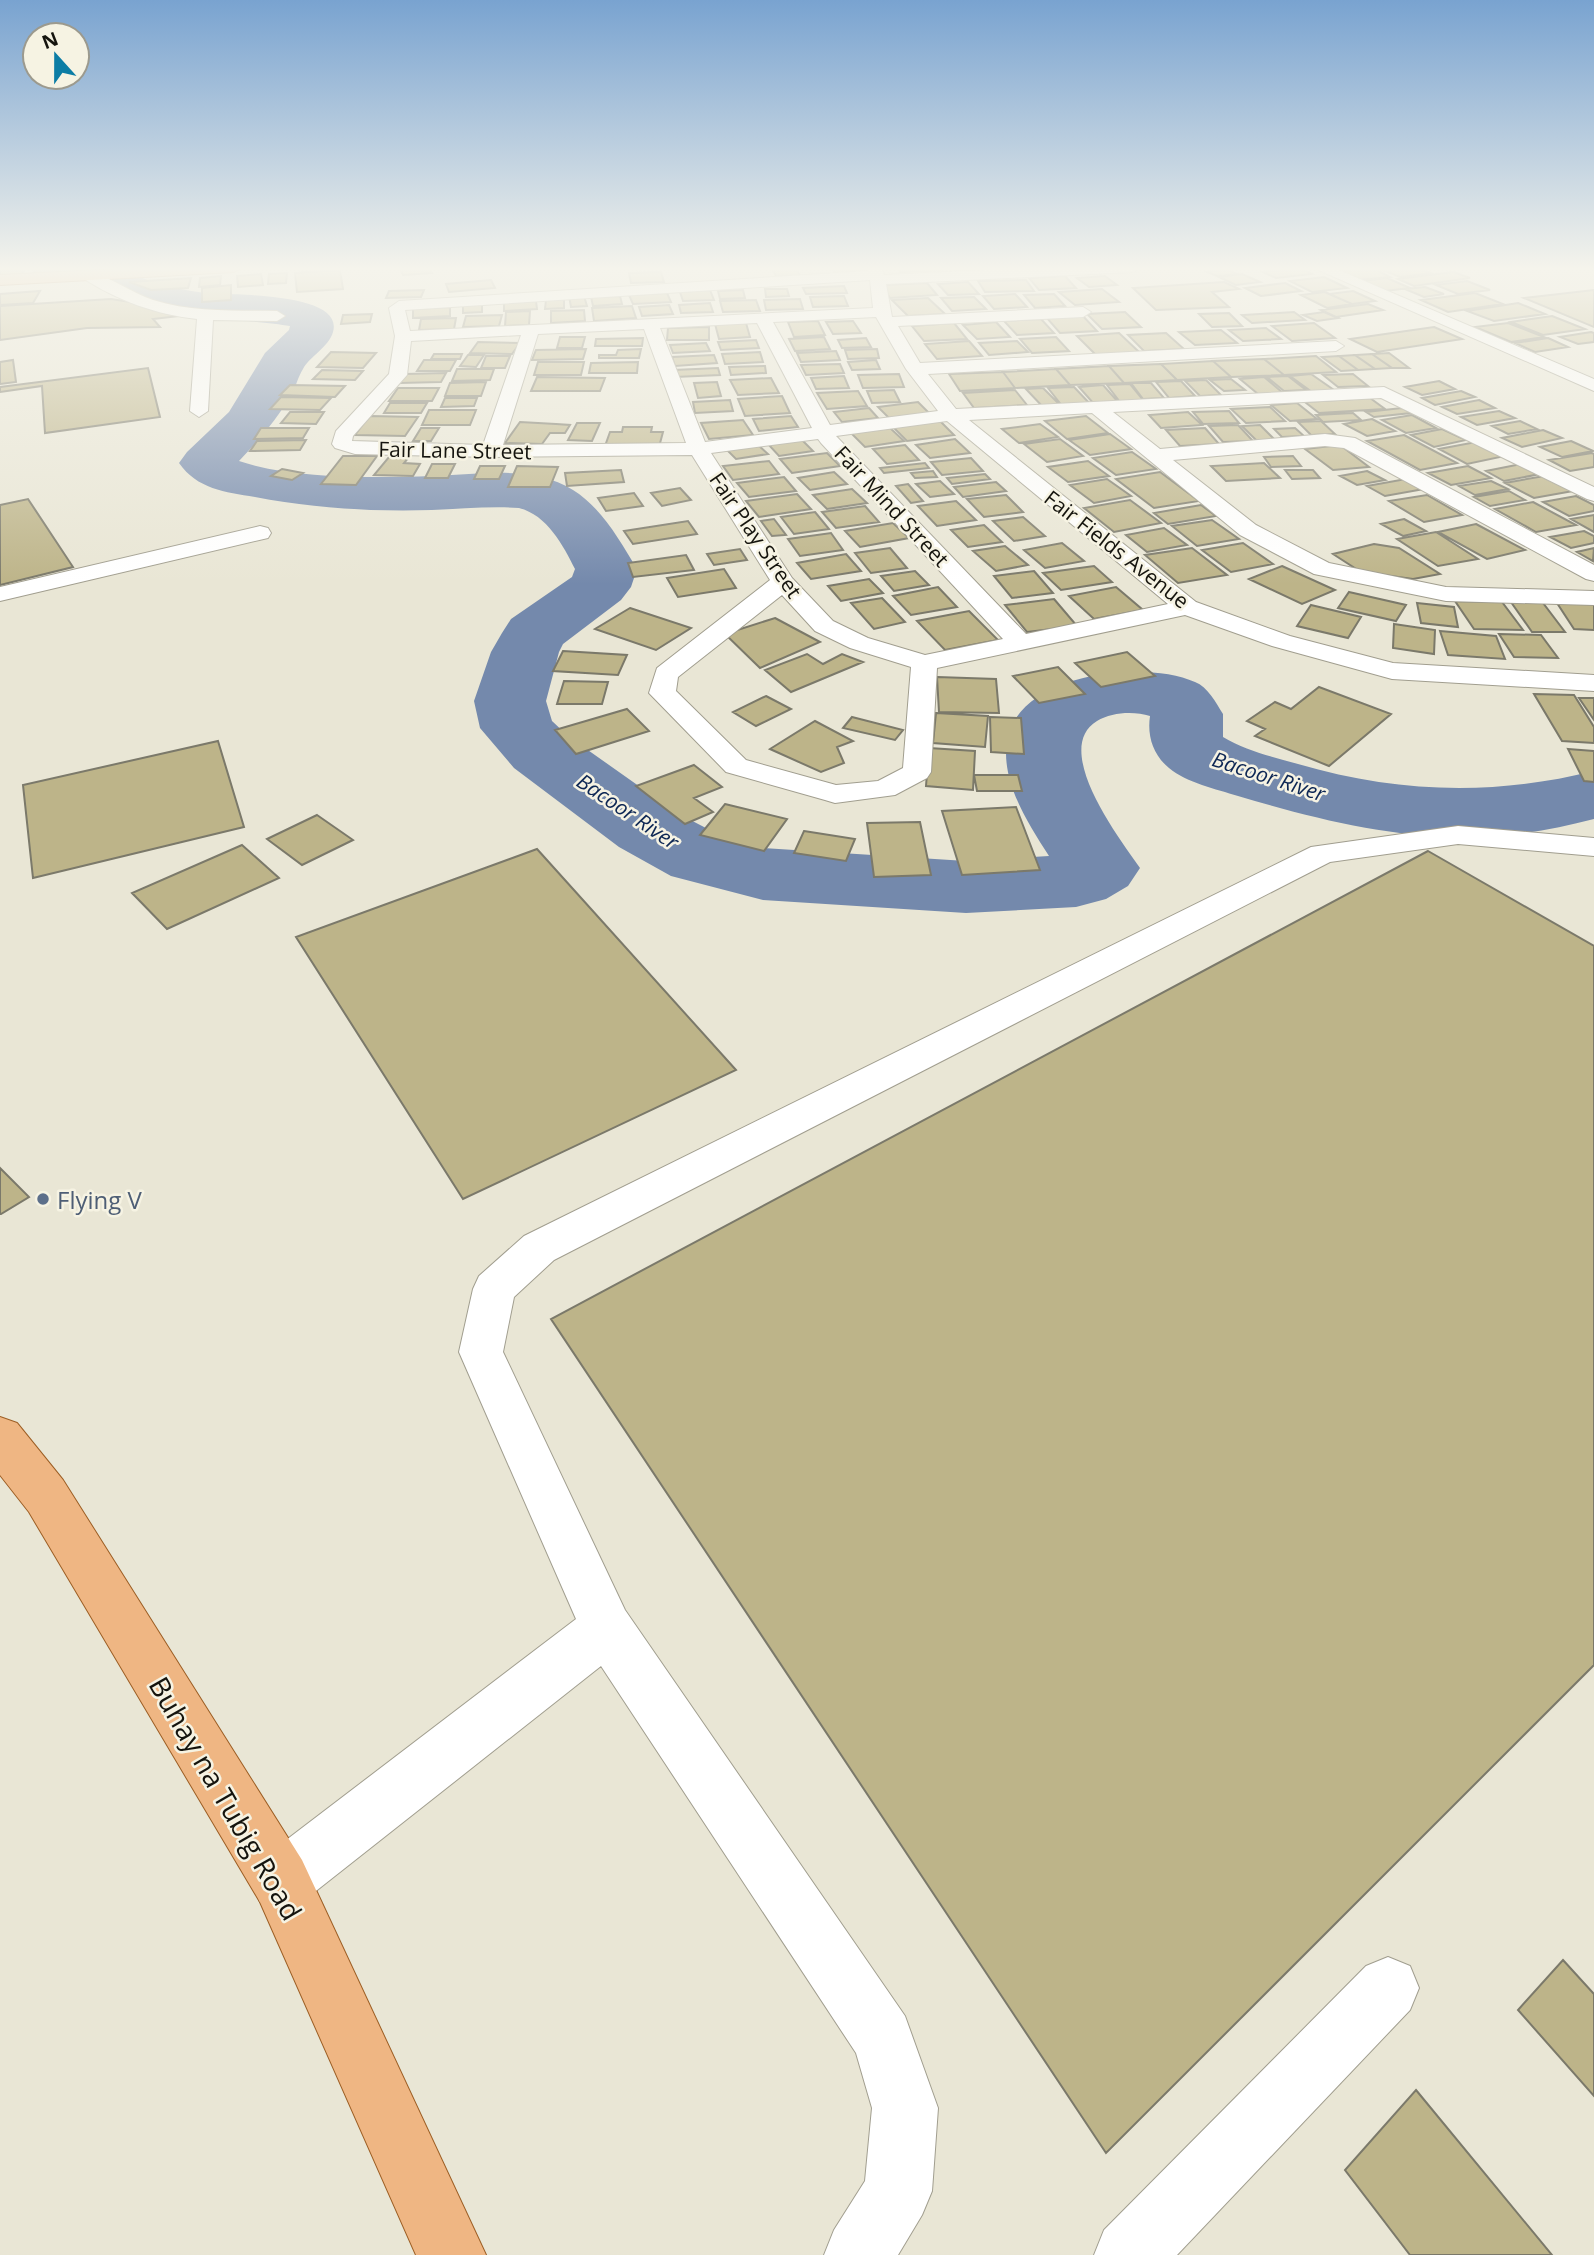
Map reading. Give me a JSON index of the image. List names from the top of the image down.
{
  "streets": {
    "main road": ["Buhay na Tubig Road"],
    "street": [
      "Fair Lane Street",
      "Fair Mind Street",
      "Fair Play Street",
      "Fair Fields Avenue"
    ]
  },
  "crossings": [
    ["Fair Lane Street", "Fair Mind Street"],
    ["Fair Lane Street", "Fair Play Street"],
    ["Fair Lane Street", "Fair Fields Avenue"],
    ["Fair Mind Street", "Fair Play Street"],
    ["Fair Play Street", "Fair Fields Avenue"]
  ],
  "water": ["Bacoor River"],
  "places": ["Flying V"],
  "north": "top"
}
